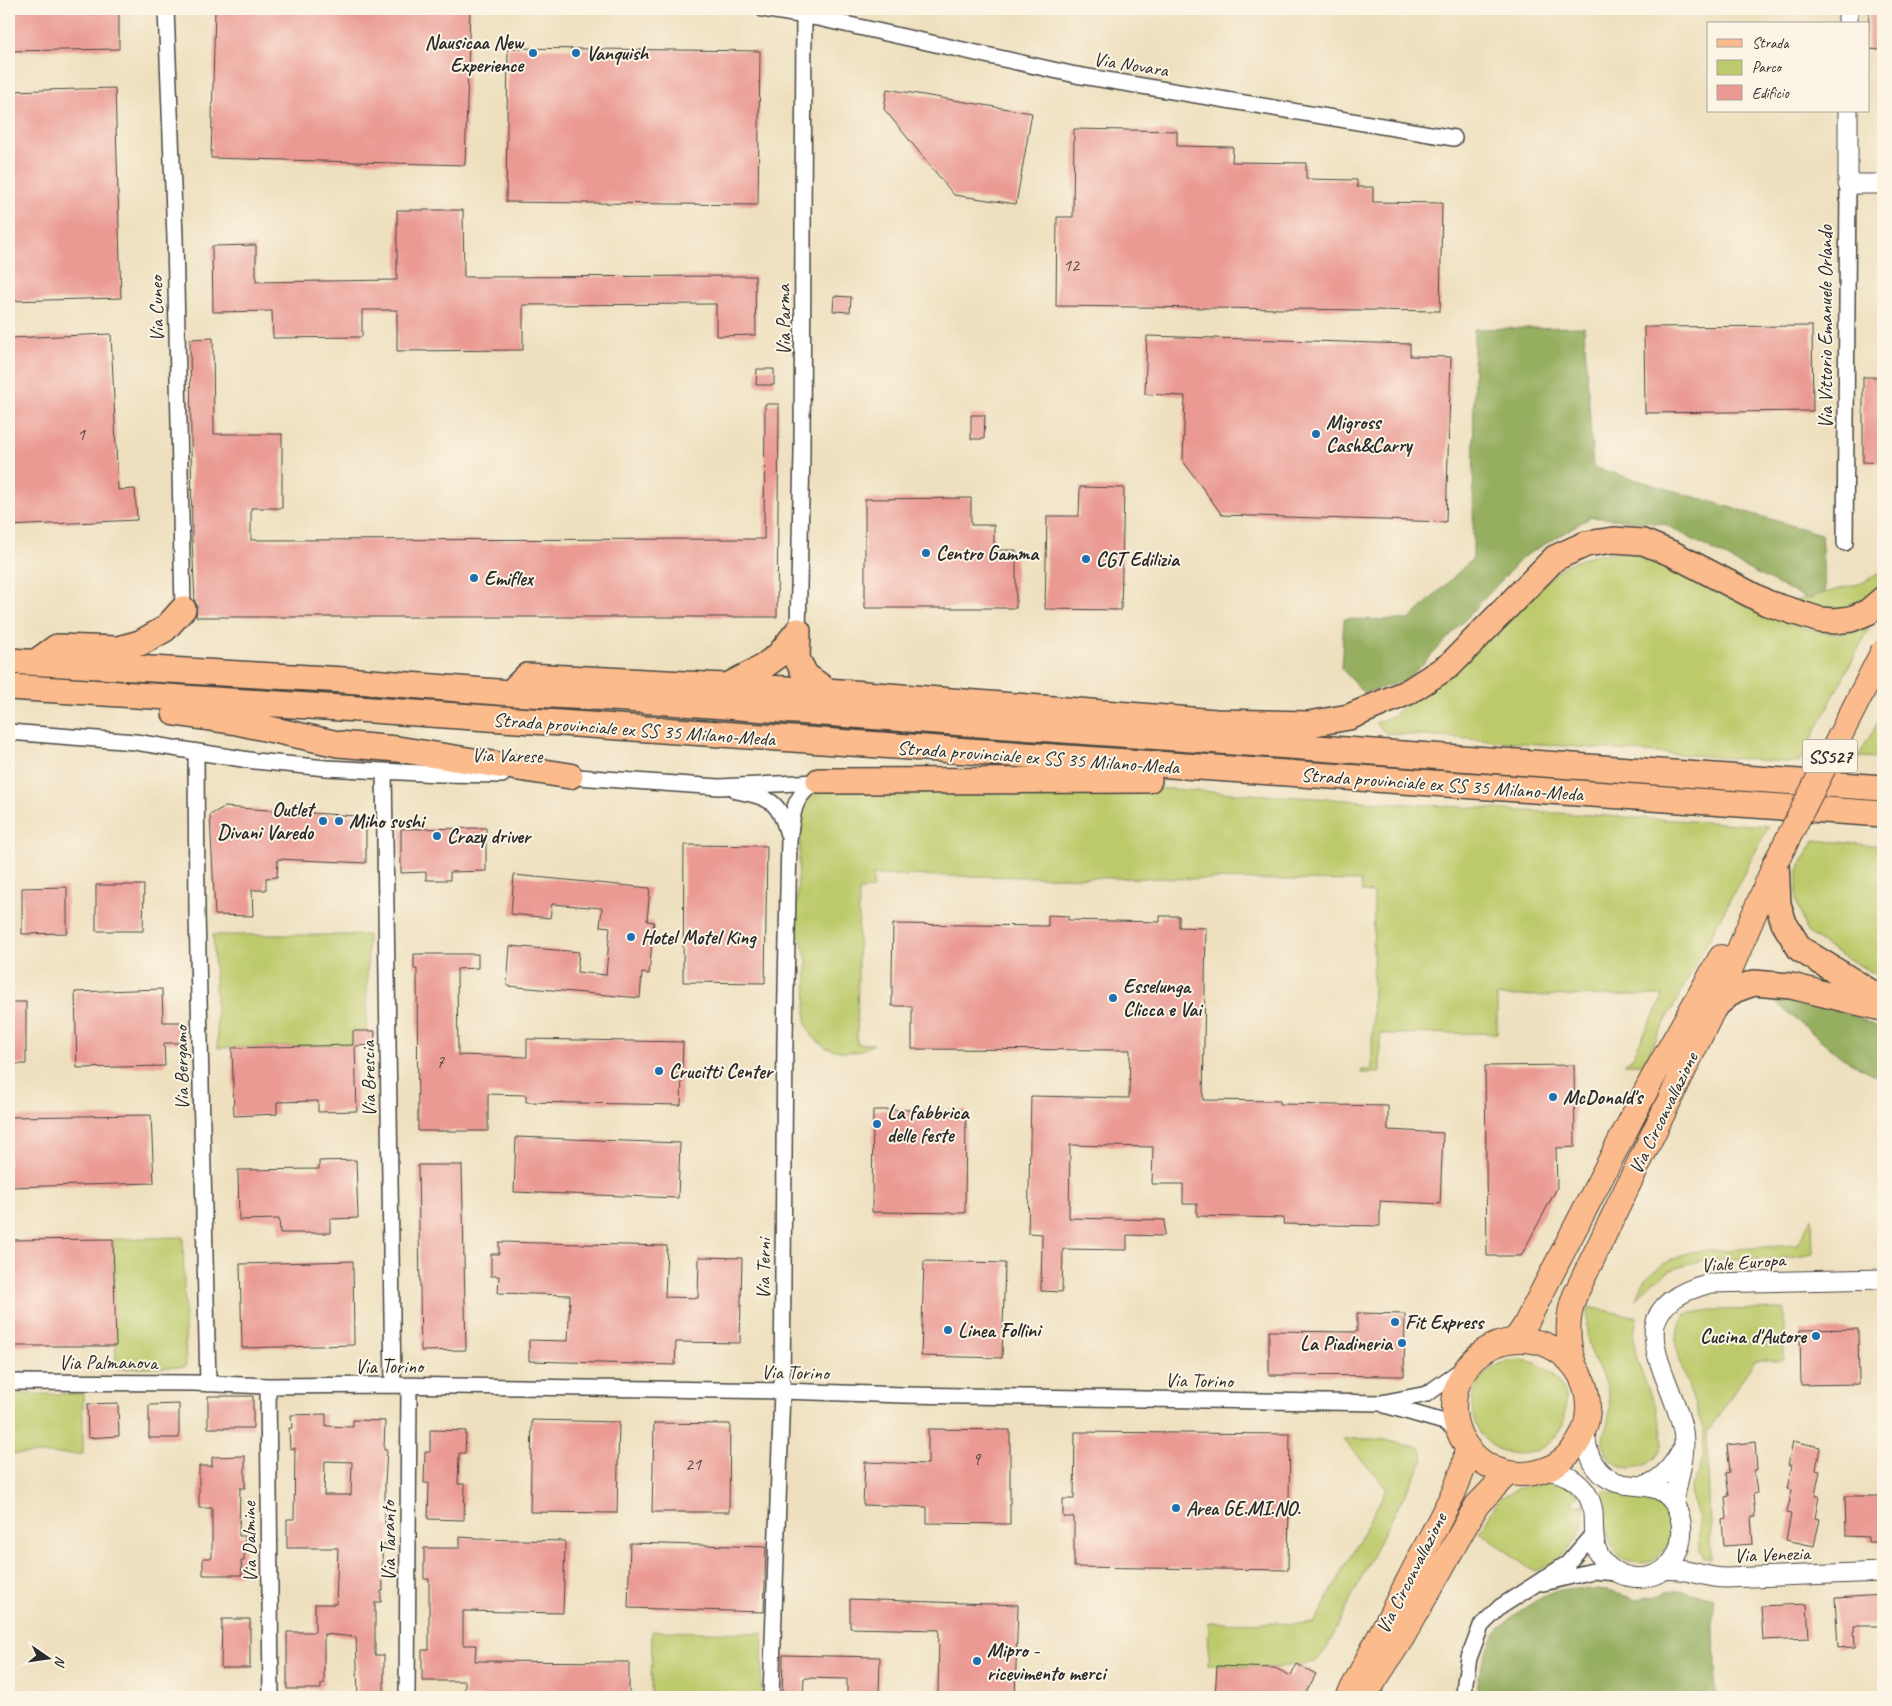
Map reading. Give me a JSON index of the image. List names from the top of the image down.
{
  "streets": {
    "highway": ["Strada provinciale ex SS 35 Milano-Meda"],
    "main road": ["SS527", "Via Circonvallazione"],
    "street": [
      "Via Novara",
      "Via Cuneo",
      "Via Parma",
      "Via Vittorio Emanuele Orlando",
      "Via Varese",
      "Via Bergamo",
      "Via Brescia",
      "Viale Europa",
      "Via Terni",
      "Via Palmanova",
      "Via Torino",
      "Via Taranto",
      "Via Dalmine",
      "Via Venezia"
    ]
  },
  "crossings": [
    ["Via Novara", "Via Parma"],
    ["Via Varese", "Via Bergamo"],
    ["Via Varese", "Via Brescia"],
    ["Via Bergamo", "Via Palmanova"],
    ["Via Bergamo", "Via Torino"],
    ["Via Brescia", "Via Torino"],
    ["Via Circonvallazione", "Via Torino"],
    ["Via Terni", "Via Torino"],
    ["Via Palmanova", "Via Torino"],
    ["Via Torino", "Via Taranto"],
    ["Via Torino", "Via Dalmine"]
  ],
  "places": [
    "Nausicaa New Experience",
    "Vanquish",
    "Migross Cash&Carry",
    "Centro Gamma",
    "CGT Edilizia",
    "Emiflex",
    "Outlet Divani Varedo",
    "Miho sushi",
    "Crazy driver",
    "Hotel Motel King",
    "Esselunga Clicca e Vai",
    "Crucitti Center",
    "McDonald's",
    "La fabbrica delle feste",
    "Fit Express",
    "Linea Follini",
    "Cucina d'Autore",
    "La Piadineria",
    "Area GE.MI.NO.",
    "Mipro - ricevimento merci"
  ],
  "house_numbers": [
    "12",
    "1",
    "7",
    "9",
    "21"
  ],
  "legend": ["Strada", "Parco", "Edificio"],
  "north": "right"
}
